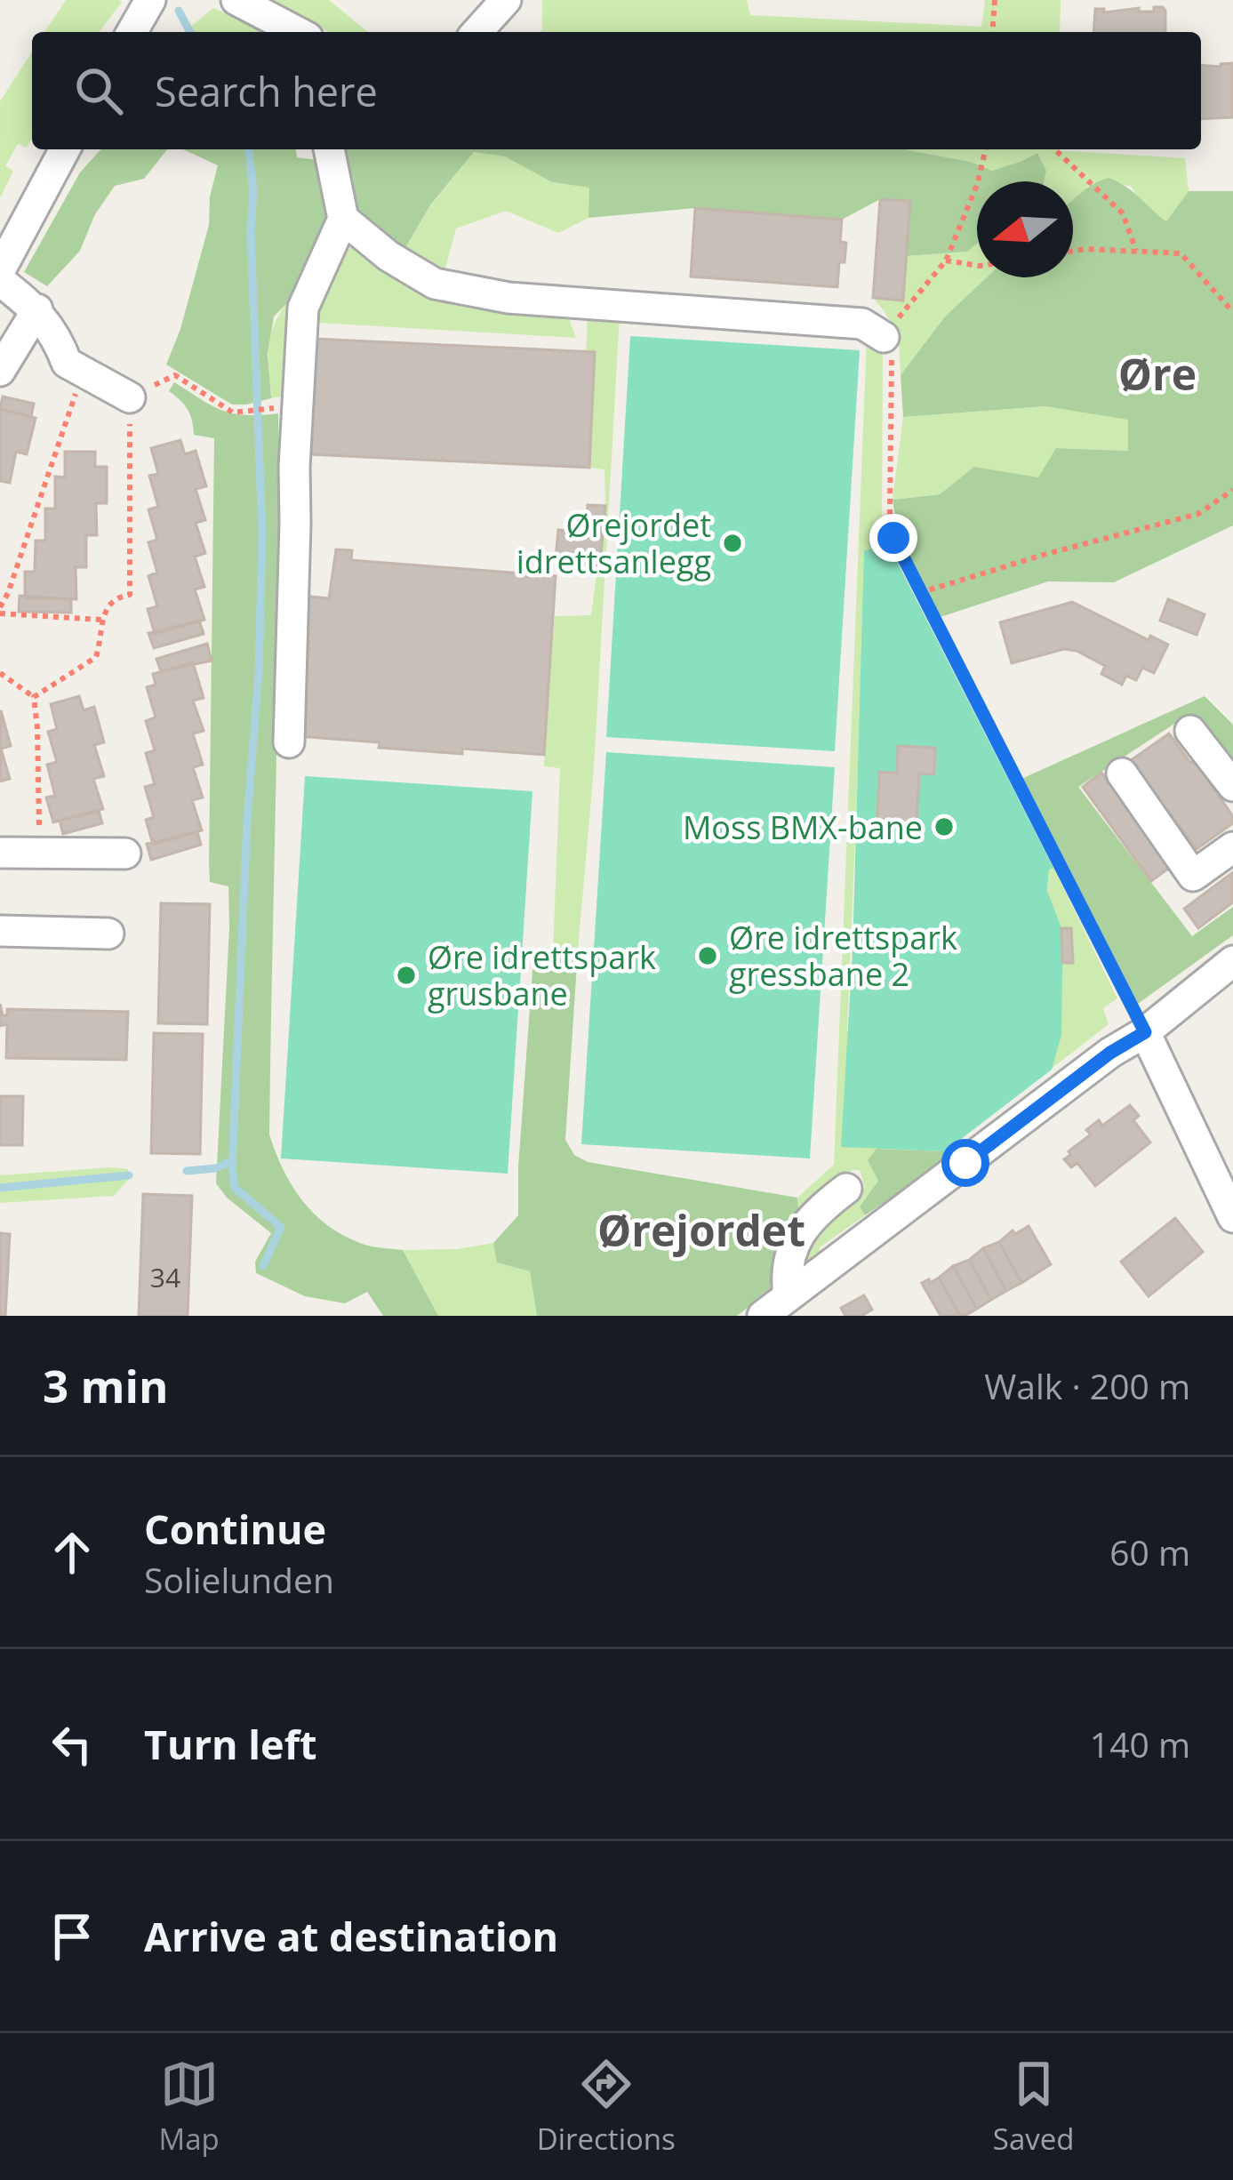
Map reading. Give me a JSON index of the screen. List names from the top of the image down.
{
  "districts": ["Øre", "Ørejordet"],
  "places": [
    "Ørejordet idrettsanlegg",
    "Moss BMX-bane",
    "Øre idrettspark gressbane 2",
    "Øre idrettspark grusbane"
  ],
  "house_numbers": ["34"],
  "north": "left",
  "page": {
    "search": "Search here",
    "heading": ["3 min", "Walk · 200 m"],
    "list": [
      ["Continue", "Solielunden", "60 m"],
      ["Turn left", "140 m"],
      "Arrive at destination"
    ],
    "nav": ["Map", "Directions", "Saved"]
  }
}
